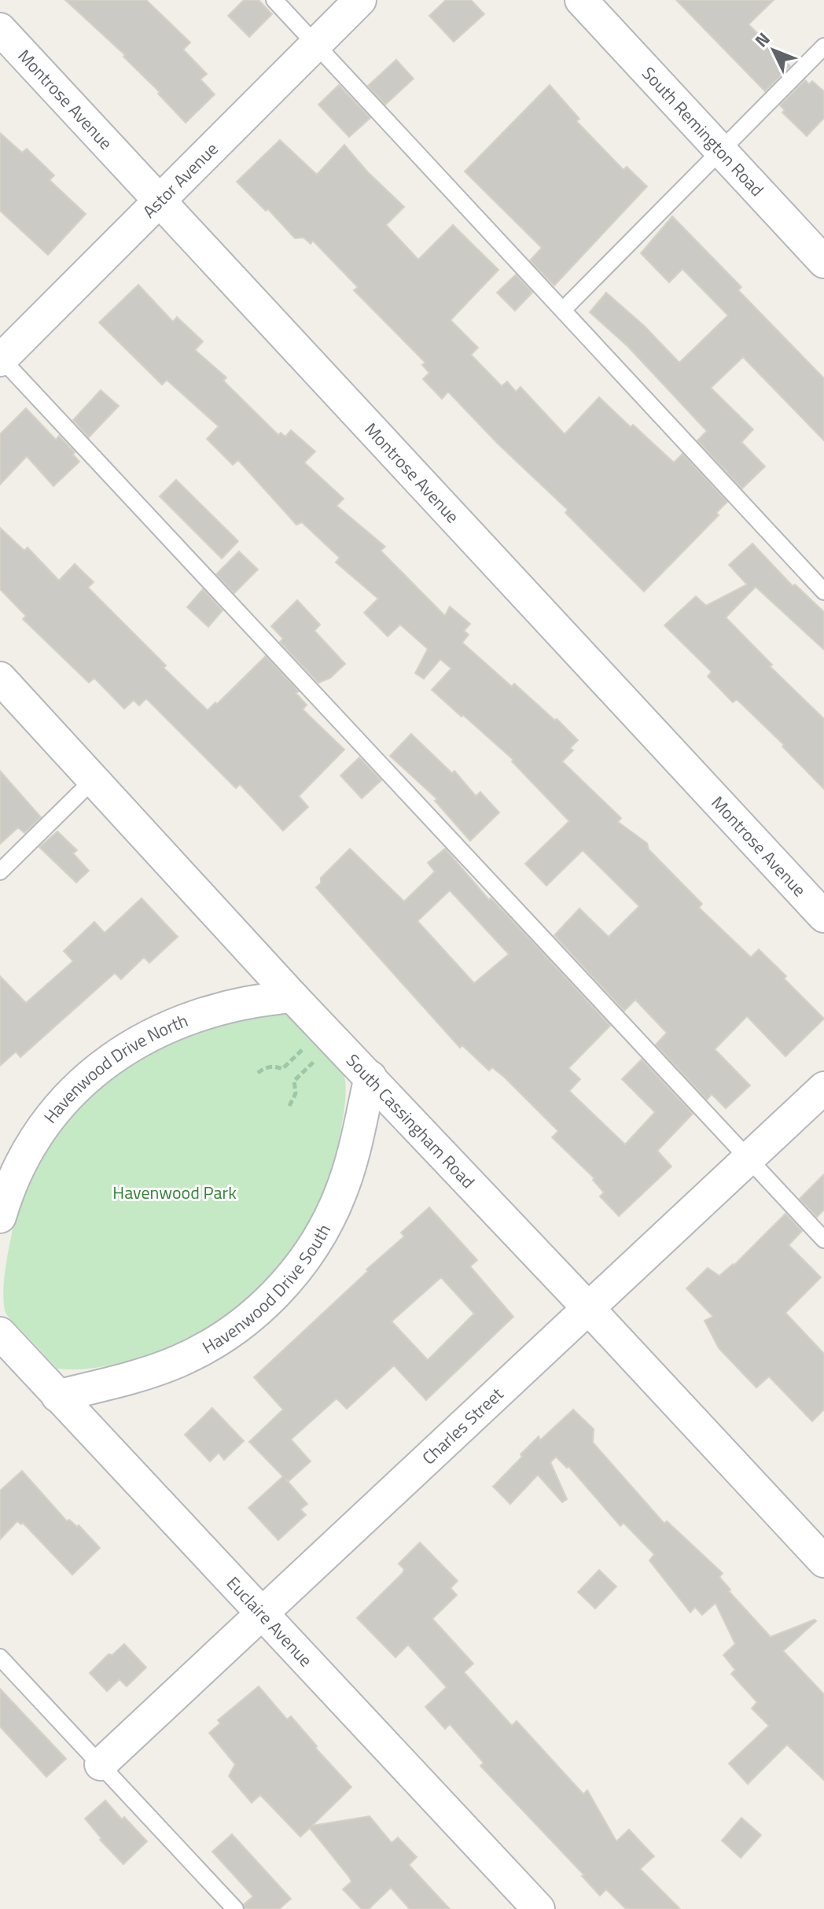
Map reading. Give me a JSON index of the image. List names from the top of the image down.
{
  "streets": {
    "street": [
      "Montrose Avenue",
      "South Remington Road",
      "Astor Avenue",
      "Havenwood Drive North",
      "South Cassingham Road",
      "Havenwood Drive South",
      "Charles Street",
      "Euclaire Avenue"
    ]
  },
  "crossings": [
    ["Montrose Avenue", "Astor Avenue"],
    ["Havenwood Drive North", "South Cassingham Road"],
    ["South Cassingham Road", "Havenwood Drive South"],
    ["South Cassingham Road", "Charles Street"],
    ["Havenwood Drive South", "Euclaire Avenue"],
    ["Charles Street", "Euclaire Avenue"]
  ],
  "parks": ["Havenwood Park"],
  "north": "top left"
}
